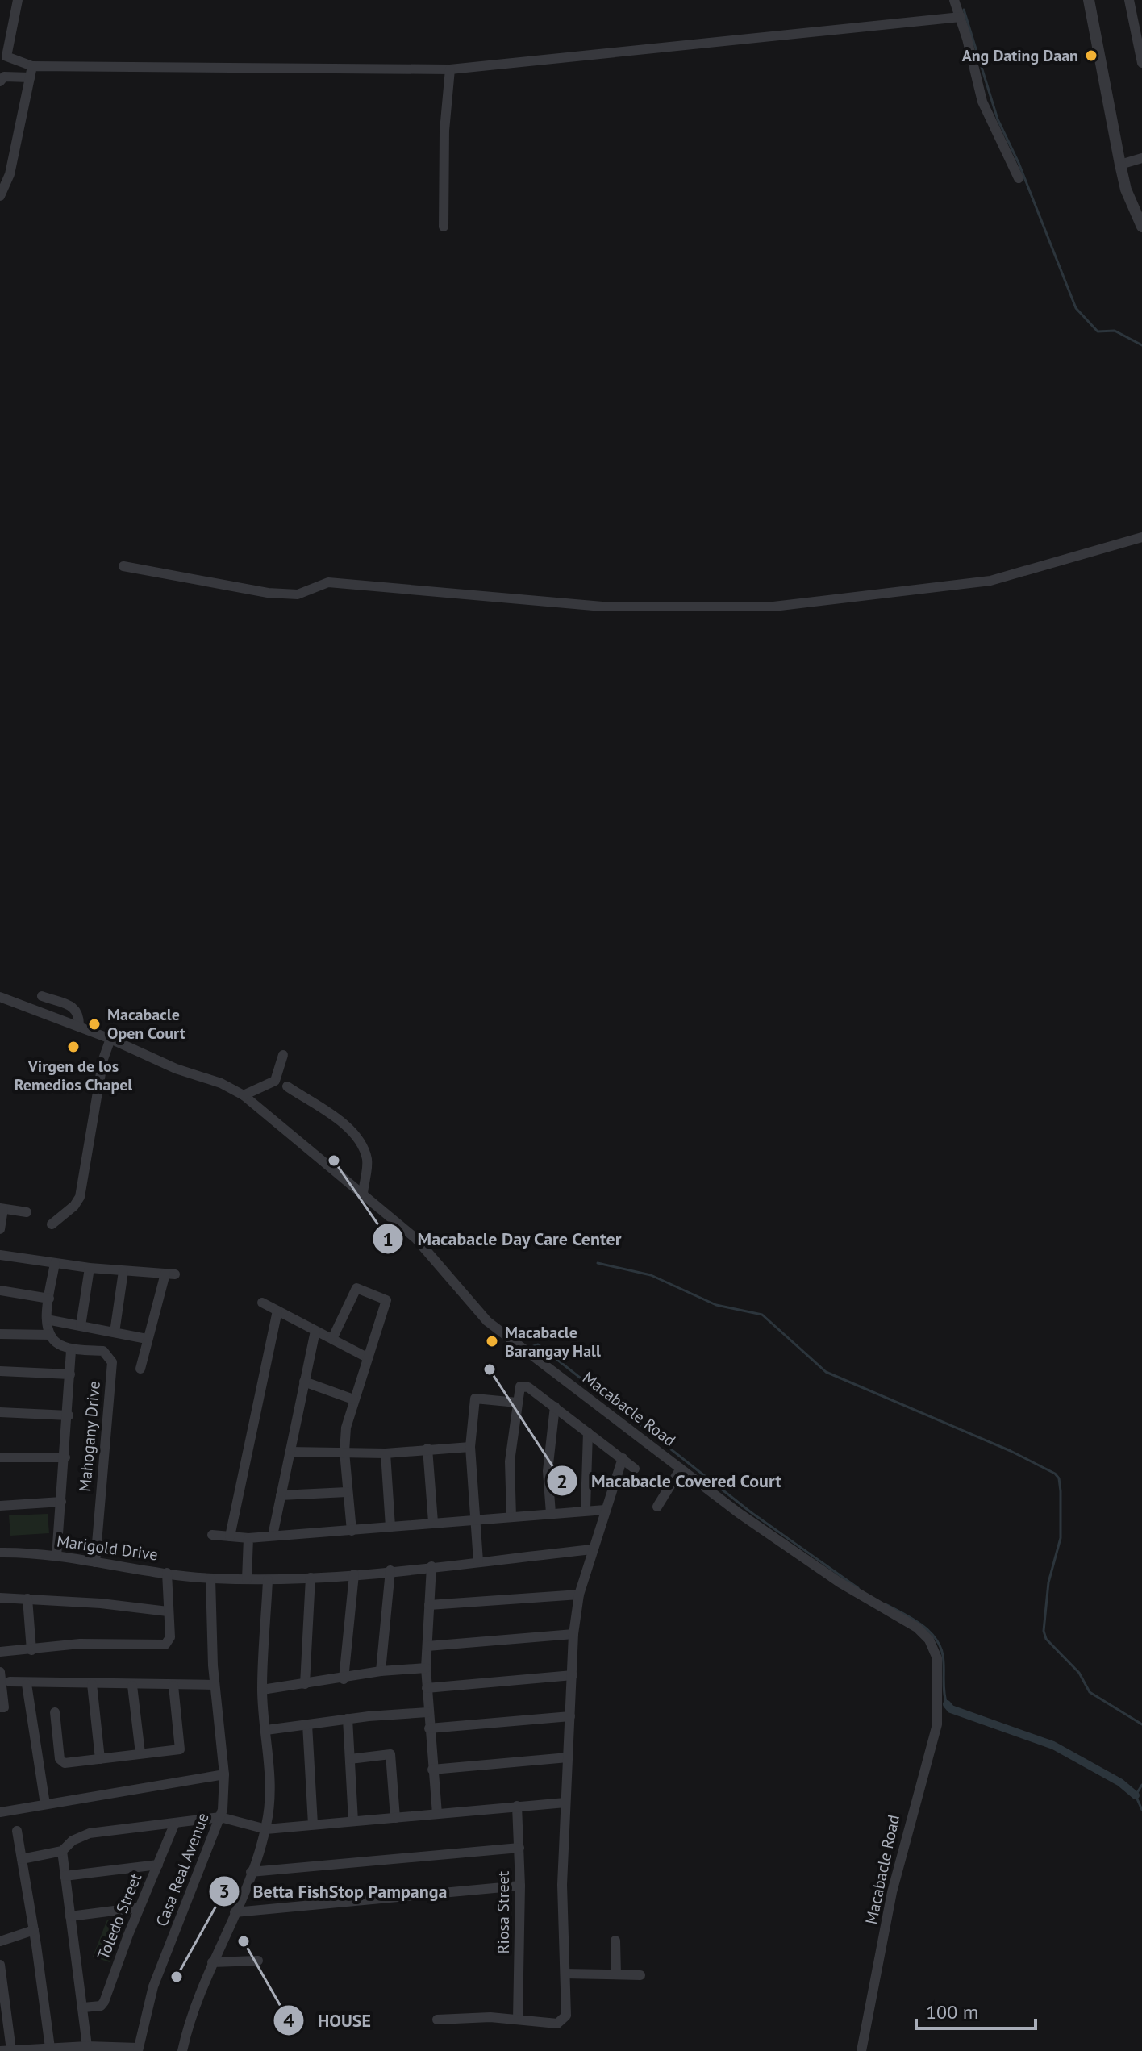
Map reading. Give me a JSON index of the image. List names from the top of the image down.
{
  "streets": {
    "street": [
      "Macabacle Road",
      "Mahogany Drive",
      "Marigold Drive",
      "Casa Real Avenue",
      "Riosa Street",
      "Toledo Street"
    ]
  },
  "crossings": [
    ["Mahogany Drive", "Marigold Drive"],
    ["Marigold Drive", "Casa Real Avenue"]
  ],
  "places": [
    "Ang Dating Daan",
    "Macabacle Open Court",
    "Virgen de los Remedios Chapel",
    "Macabacle Day Care Center",
    "Macabacle Barangay Hall",
    "Macabacle Covered Court",
    "HOUSE",
    "Betta FishStop Pampanga"
  ],
  "scale_bar": "100 m"
}
